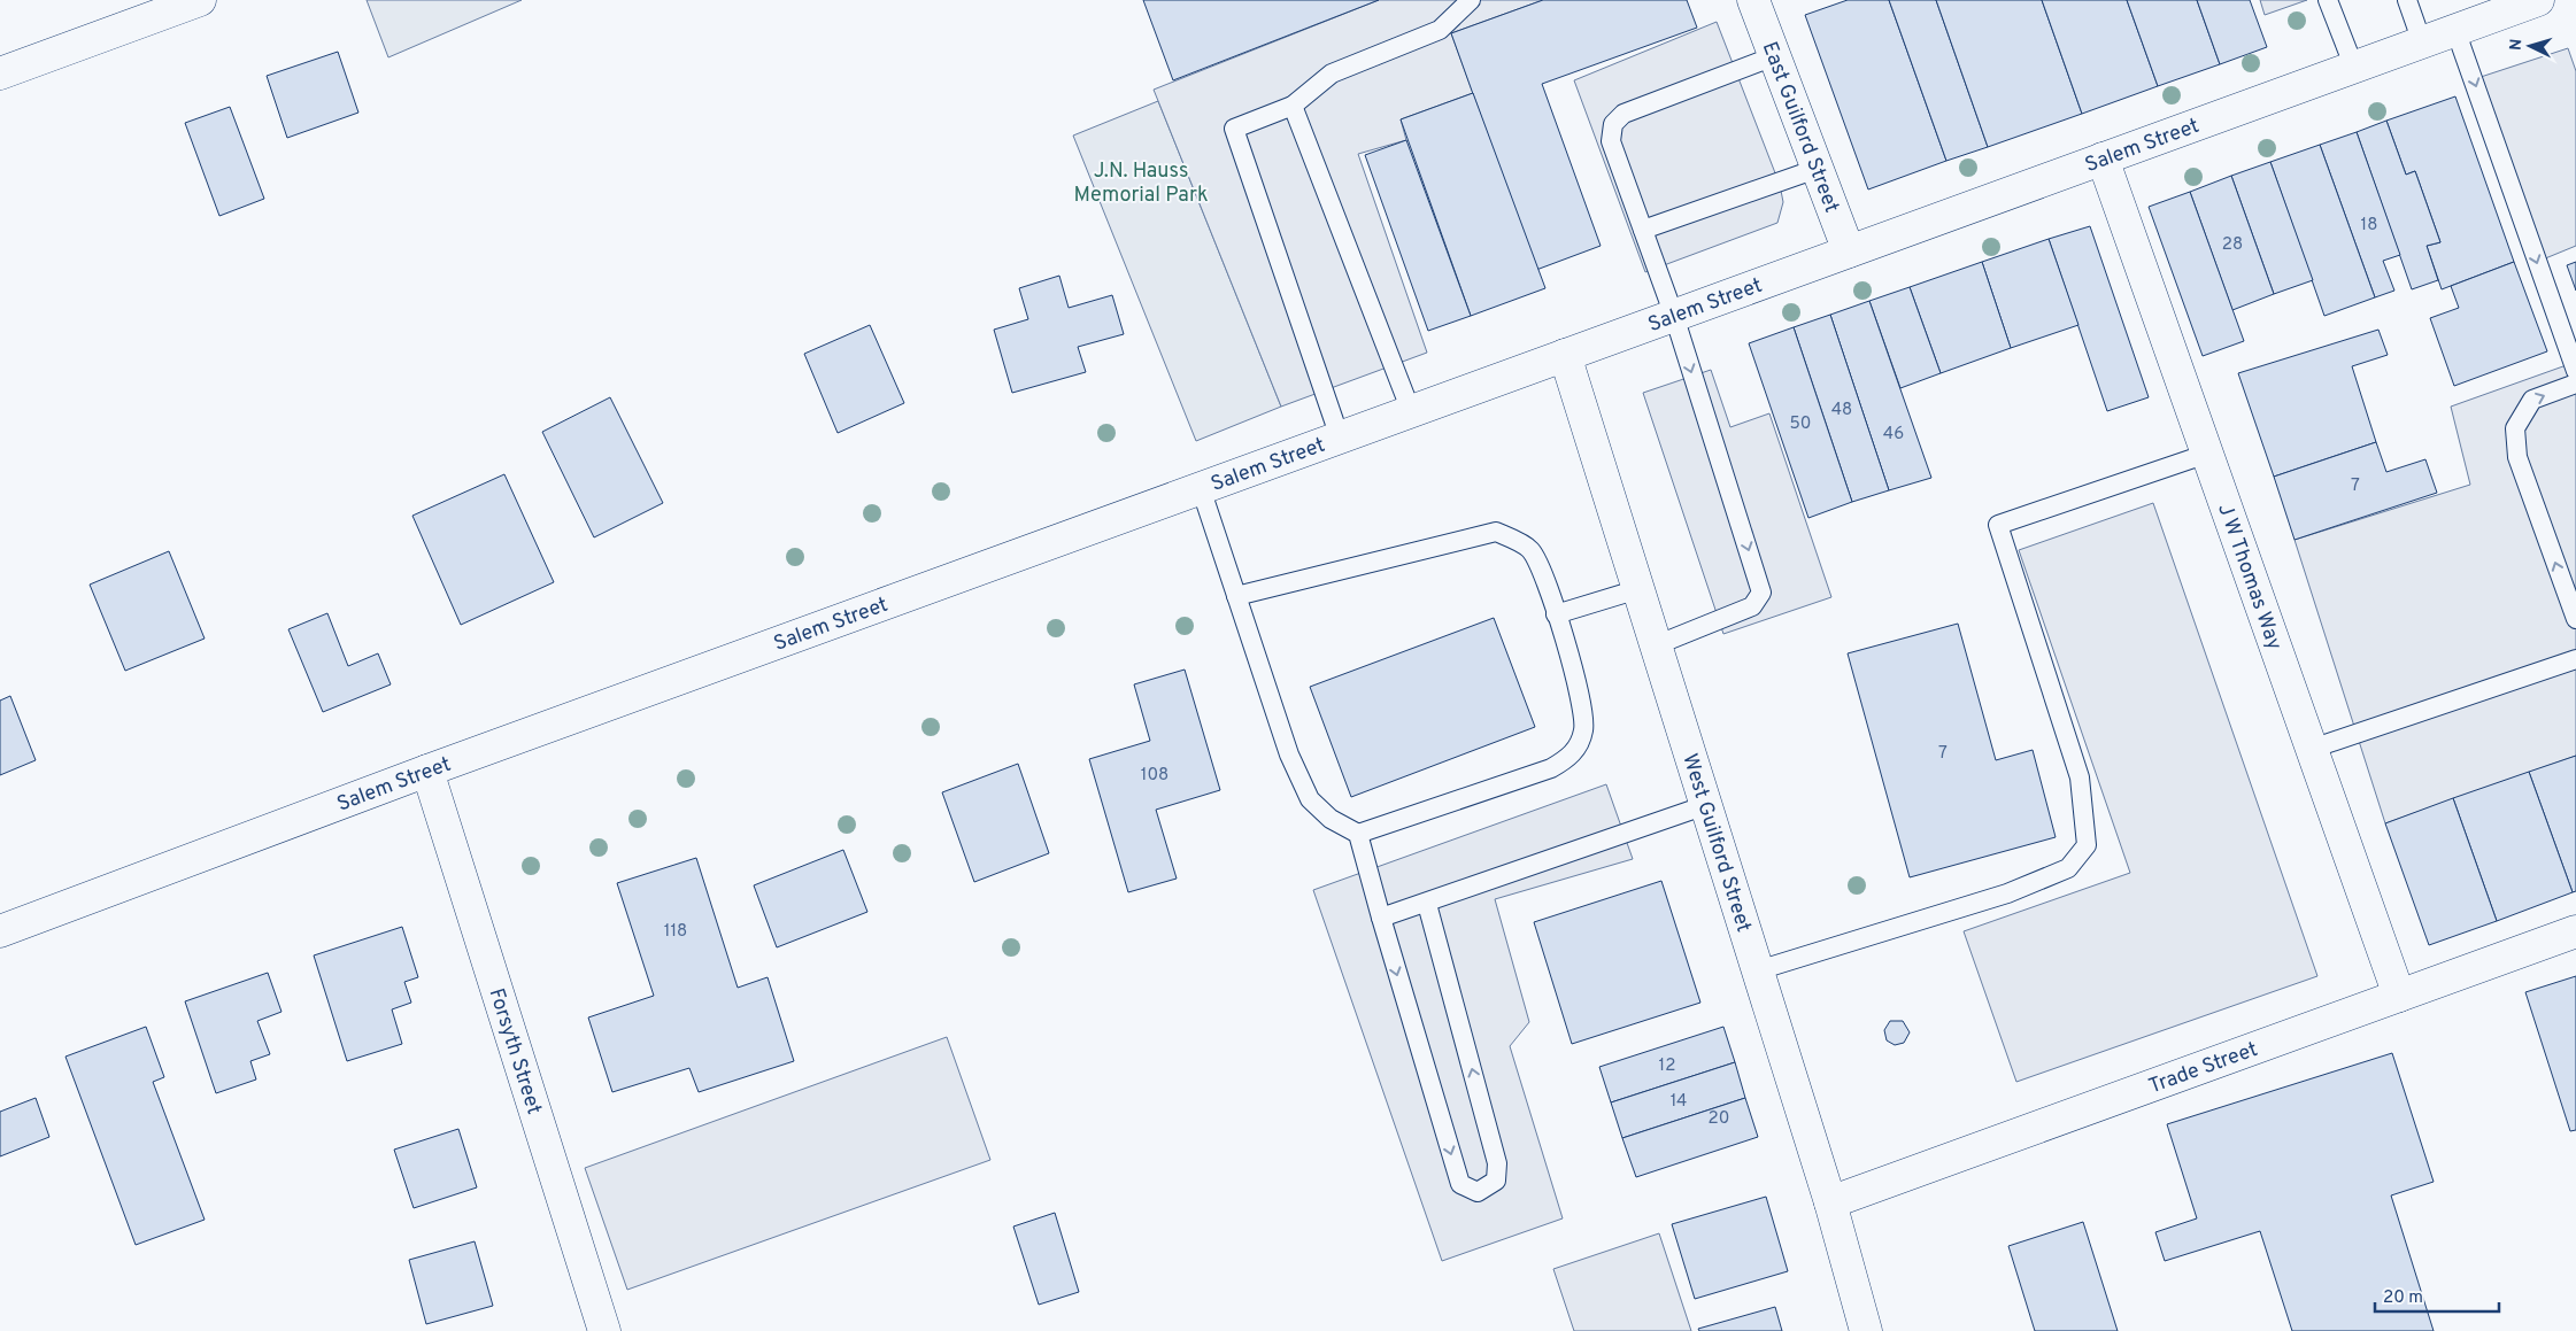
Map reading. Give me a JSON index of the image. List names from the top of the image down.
{
  "streets": {
    "street": [
      "East Guilford Street",
      "Salem Street",
      "J W Thomas Way",
      "West Guilford Street",
      "Forsyth Street",
      "Trade Street"
    ]
  },
  "crossings": [
    ["East Guilford Street", "Salem Street"],
    ["Salem Street", "J W Thomas Way"],
    ["Salem Street", "West Guilford Street"],
    ["Salem Street", "Forsyth Street"],
    ["J W Thomas Way", "Trade Street"],
    ["West Guilford Street", "Trade Street"]
  ],
  "parks": ["J.N. Hauss Memorial Park"],
  "house_numbers": [
    "18",
    "28",
    "48",
    "50",
    "46",
    "7",
    "7",
    "108",
    "118",
    "12",
    "14",
    "20"
  ],
  "scale_bar": "20 m",
  "north": "left"
}
